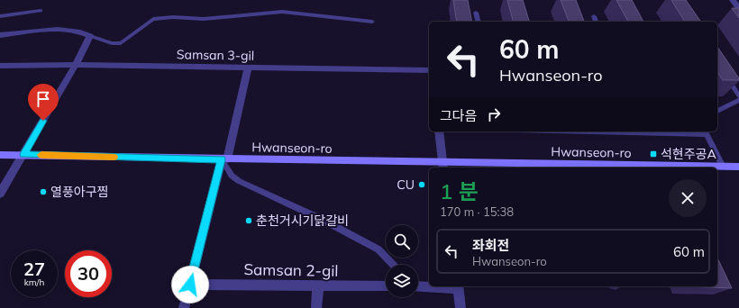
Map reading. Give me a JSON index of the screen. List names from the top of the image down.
{
  "streets": {
    "street": ["Samsan 3-gil", "Hwanseon-ro", "Samsan 2-gil"]
  },
  "places": {
    "transit": ["석현주공A"],
    "other": ["CU", "열풍아구찜", "춘천거시기닭갈비"]
  },
  "page": {
    "turn": ["60 m", "Hwanseon-ro"],
    "then": "그다음",
    "heading": ["1 분", "170 m · 15:38"],
    "list": [
      {
        "name": "좌회전",
        "note": "Hwanseon-ro",
        "value": "60 m"
      }
    ],
    "speed": "27 km/h",
    "limit": "30"
  }
}
